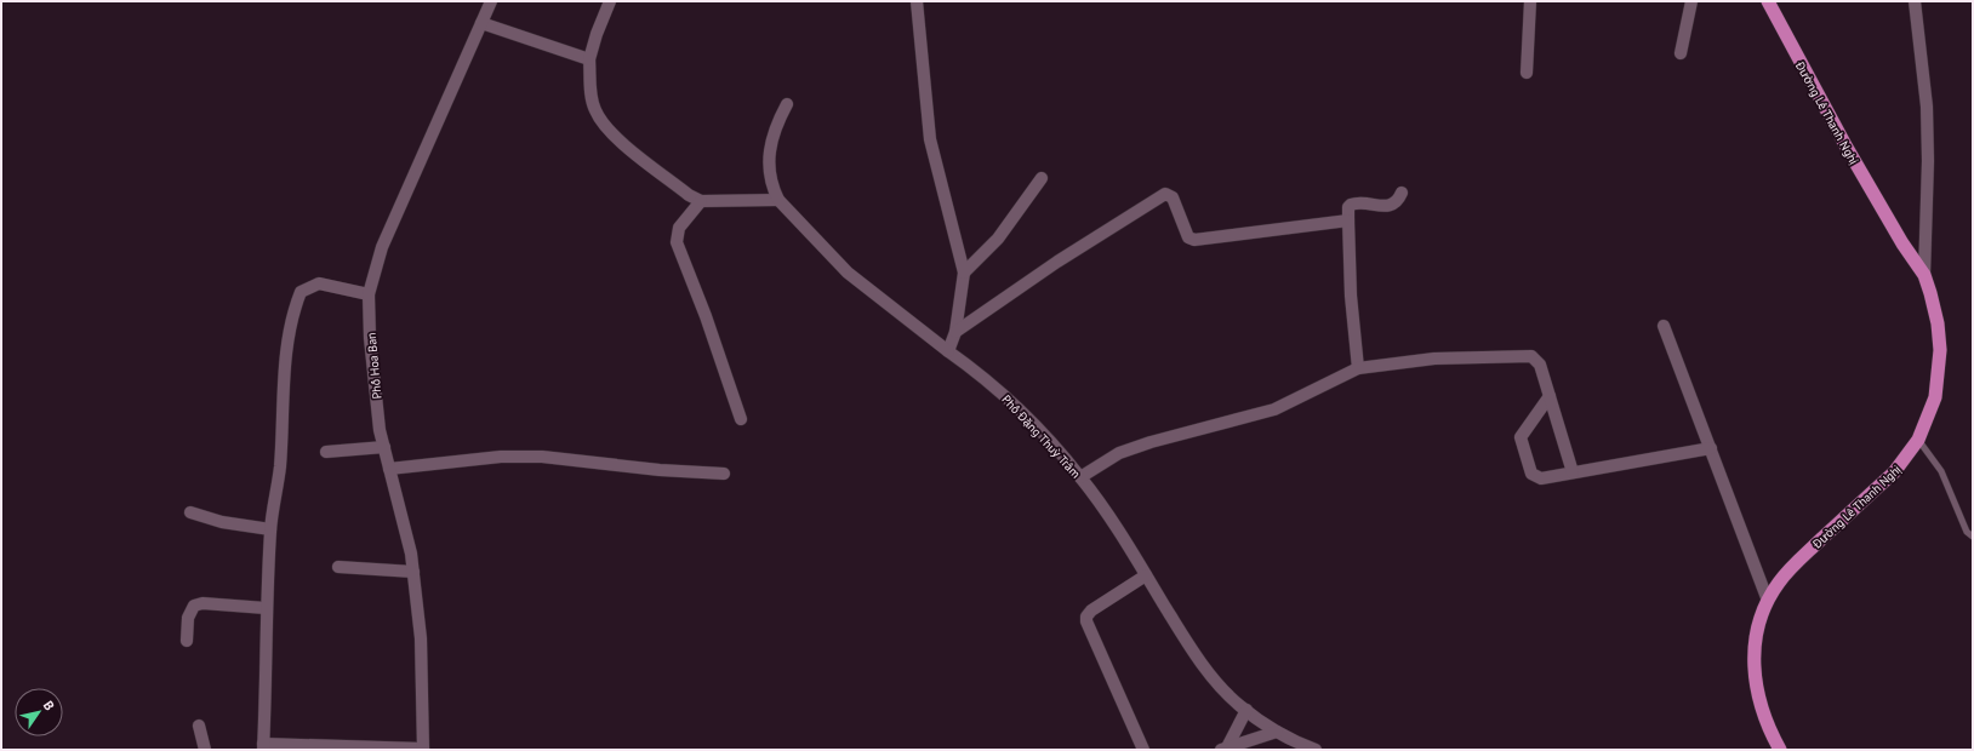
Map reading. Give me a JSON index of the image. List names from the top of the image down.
{
  "streets": {
    "main road": ["Đường Lê Thanh Nghị"],
    "street": ["Phố Hoa Ban", "Phố Đặng Thuỳ Trâm"]
  },
  "north": "top right"
}
